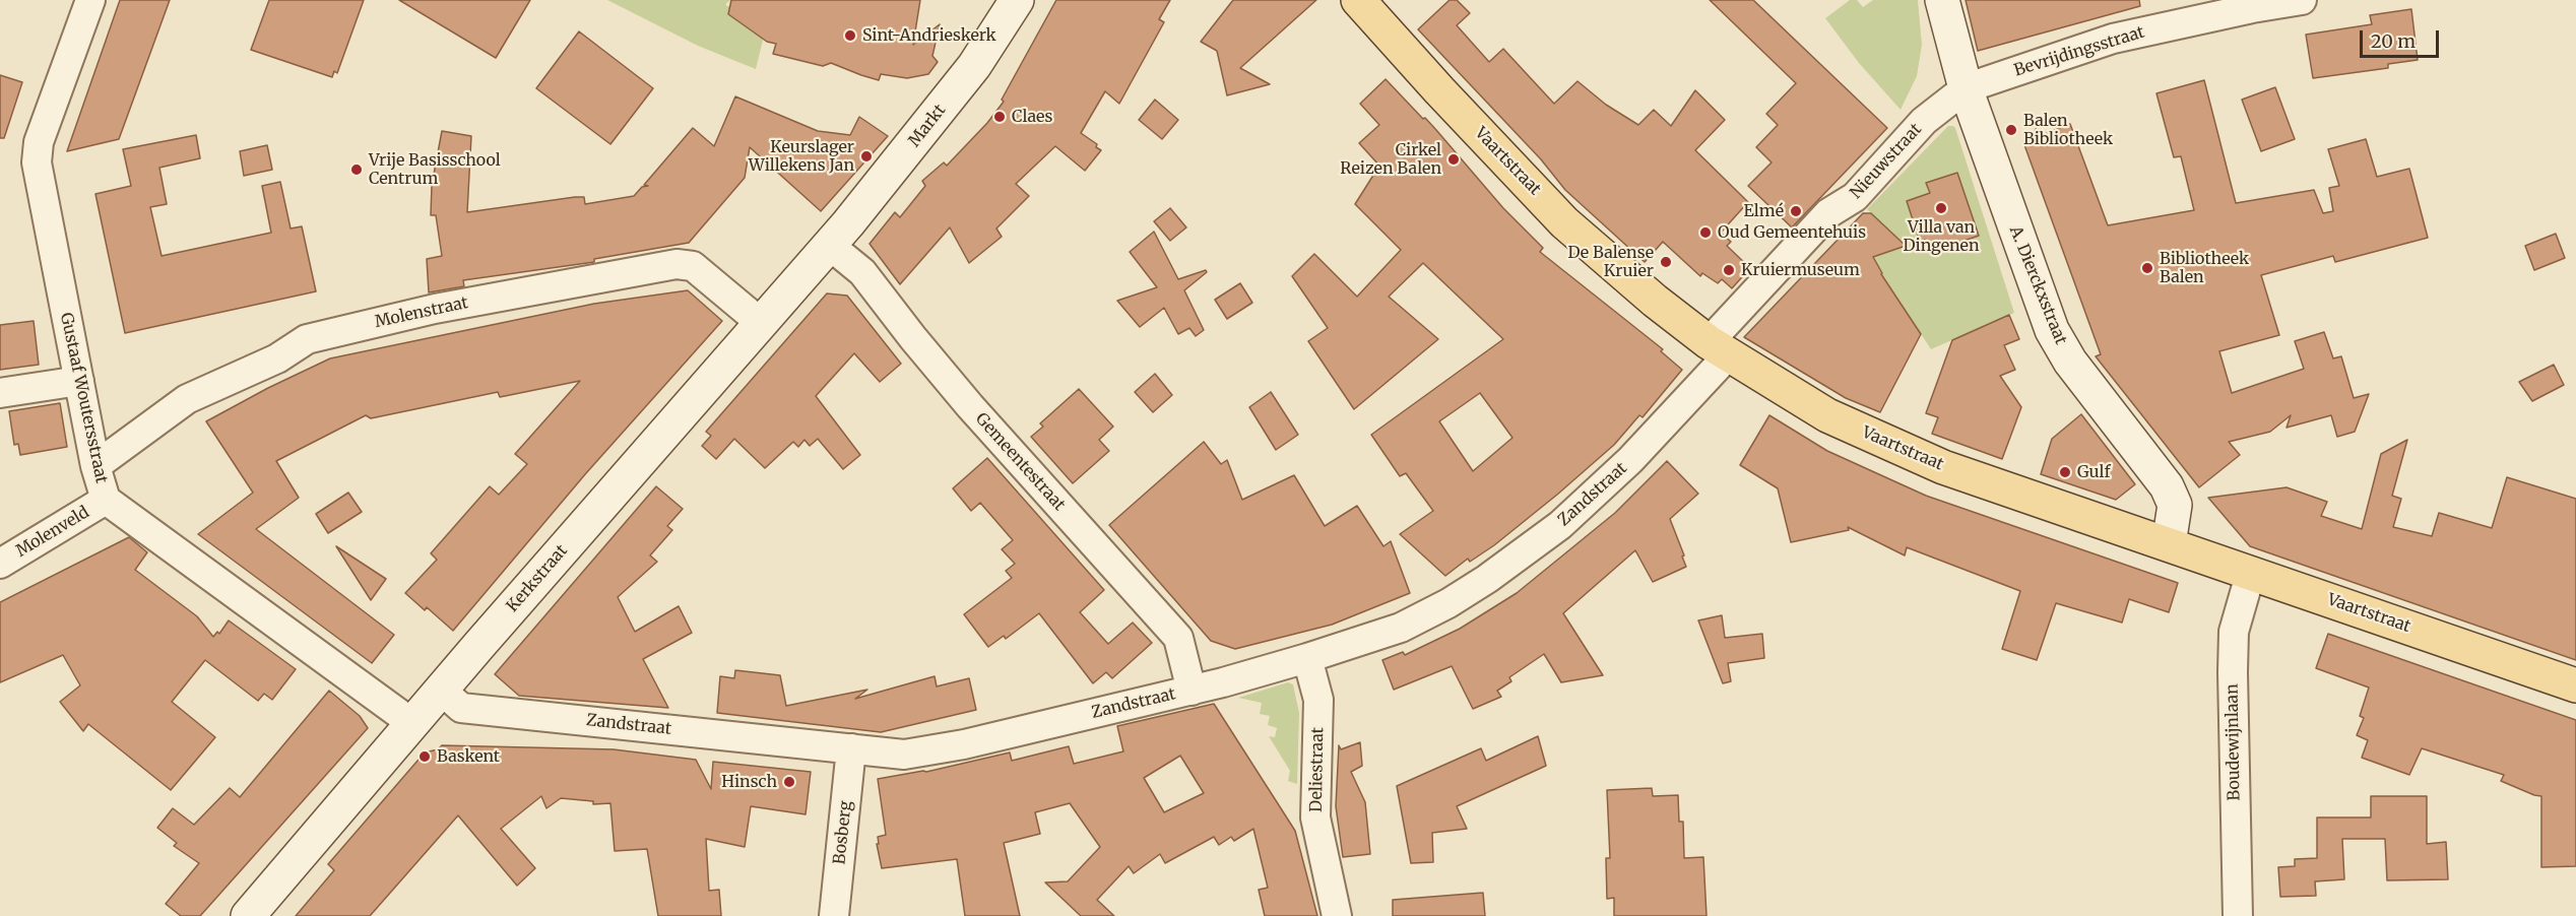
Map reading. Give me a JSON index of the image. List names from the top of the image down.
{
  "streets": {
    "main road": [
      "Markt",
      "Vaartstraat",
      "A. Dierckxstraat",
      "Kerkstraat"
    ],
    "street": [
      "Bevrijdingsstraat",
      "Nieuwstraat",
      "Molenstraat",
      "Gustaaf Woutersstraat",
      "Gemeentestraat",
      "Zandstraat",
      "Molenveld",
      "Boudewijnlaan",
      "Deliestraat",
      "Bosberg"
    ]
  },
  "crossings": [
    ["Bevrijdingsstraat", "Nieuwstraat"],
    ["Bevrijdingsstraat", "A. Dierckxstraat"],
    ["Markt", "Gemeentestraat"],
    ["Markt", "Kerkstraat"],
    ["Vaartstraat", "Nieuwstraat"],
    ["Vaartstraat", "A. Dierckxstraat"],
    ["Vaartstraat", "Zandstraat"],
    ["Vaartstraat", "Boudewijnlaan"],
    ["Nieuwstraat", "A. Dierckxstraat"],
    ["Nieuwstraat", "Zandstraat"],
    ["Molenstraat", "Gustaaf Woutersstraat"],
    ["Molenstraat", "Kerkstraat"],
    ["Gustaaf Woutersstraat", "Molenveld"],
    ["Gustaaf Woutersstraat", "Kerkstraat"],
    ["Gemeentestraat", "Zandstraat"],
    ["Gemeentestraat", "Kerkstraat"],
    ["Zandstraat", "Kerkstraat"],
    ["Zandstraat", "Deliestraat"],
    ["Zandstraat", "Bosberg"]
  ],
  "places": [
    "Sint-Andrieskerk",
    "Claes",
    "Balen Bibliotheek",
    "Keurslager Willekens Jan",
    "Cirkel Reizen Balen",
    "Vrije Basisschool Centrum",
    "Villa van Dingenen",
    "Elmé",
    "Oud Gemeentehuis",
    "De Balense Kruier",
    "Bibliotheek Balen",
    "Kruiermuseum",
    "Gulf",
    "Baskent",
    "Hinsch"
  ],
  "scale_bar": "20 m"
}
